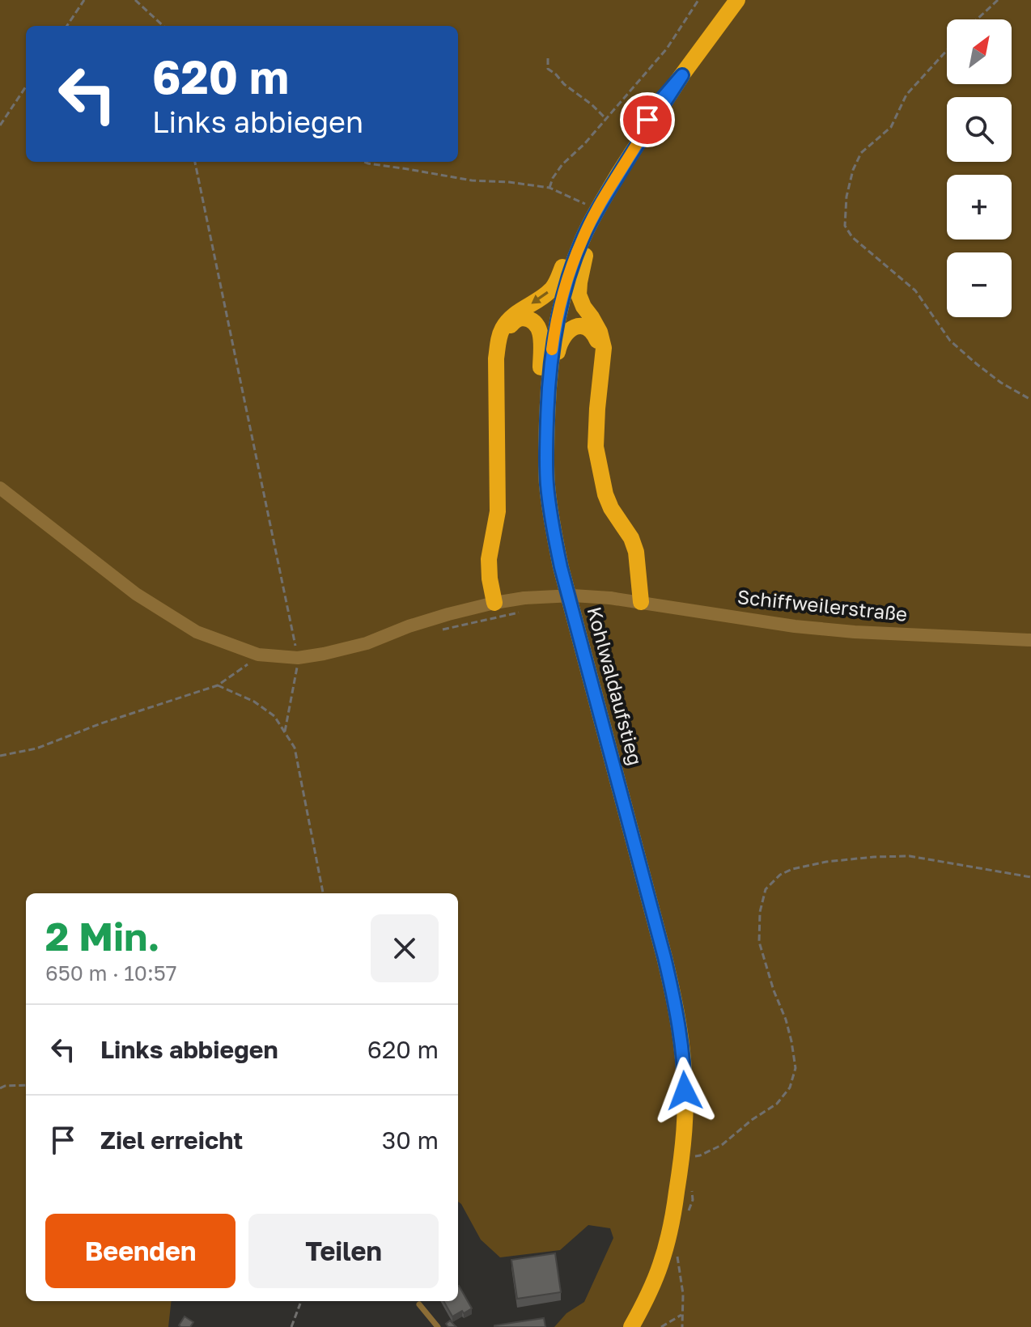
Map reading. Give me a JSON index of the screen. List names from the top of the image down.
{
  "streets": {
    "main road": ["Kohlwaldaufstieg"],
    "street": ["Schiffweilerstraße"]
  },
  "north": "top right",
  "page": {
    "map_buttons": ["+", "−"],
    "turn": ["620 m", "Links abbiegen"],
    "heading": ["2 Min.", "650 m · 10:57"],
    "list": [
      {
        "name": "Links abbiegen",
        "value": "620 m"
      },
      {
        "name": "Ziel erreicht",
        "value": "30 m"
      }
    ],
    "buttons": ["Beenden", "Teilen"]
  }
}
